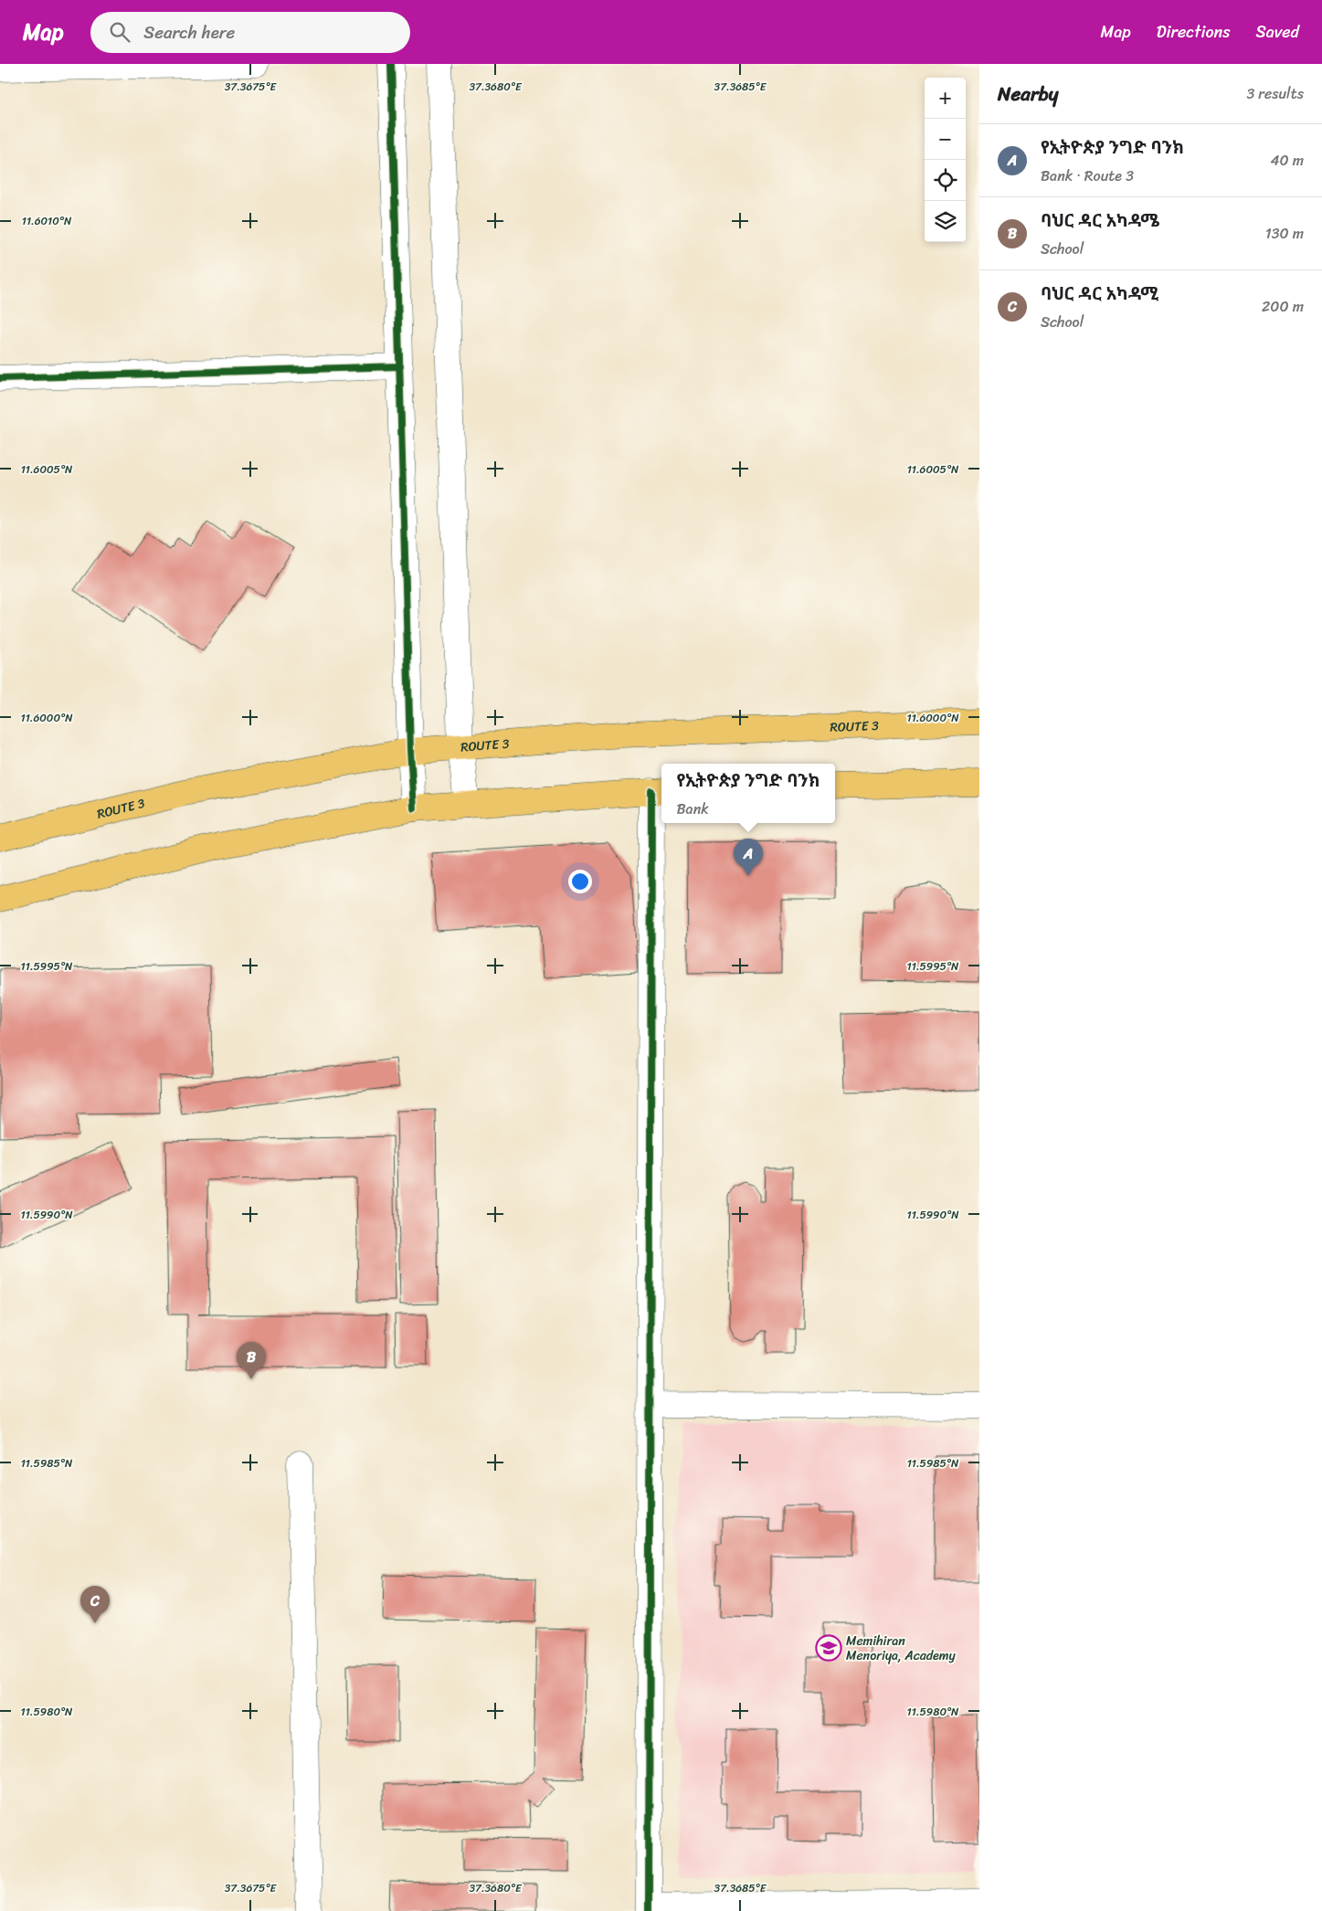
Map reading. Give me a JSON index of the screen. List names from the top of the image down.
{
  "streets": {
    "main road": ["ROUTE 3"]
  },
  "places": {
    "school or university": ["Memihiran Menoriya, Academy"]
  },
  "page": {
    "header": "Map",
    "search": "Search here",
    "nav": ["Map", "Directions", "Saved"],
    "heading": ["Nearby", "3 results"],
    "map_buttons": ["+", "−"],
    "list": [
      {
        "mark": "A",
        "name": "የኢትዮጵያ ንግድ ባንክ",
        "note": "Bank · Route 3",
        "value": "40 m"
      },
      {
        "mark": "B",
        "name": "ባህር ዳር አካዳሜ",
        "note": "School",
        "value": "130 m"
      },
      {
        "mark": "C",
        "name": "ባህር ዳር አካዳሚ",
        "note": "School",
        "value": "200 m"
      }
    ],
    "popup": ["የኢትዮጵያ ንግድ ባንክ", "Bank"],
    "pins": ["A", "B", "C"]
  },
  "coordinates": [
    "37.3675°E",
    "37.3680°E",
    "37.3685°E",
    "11.6010°N",
    "11.6005°N",
    "11.6000°N",
    "11.5995°N",
    "11.5990°N",
    "11.5985°N",
    "11.5980°N"
  ]
}
